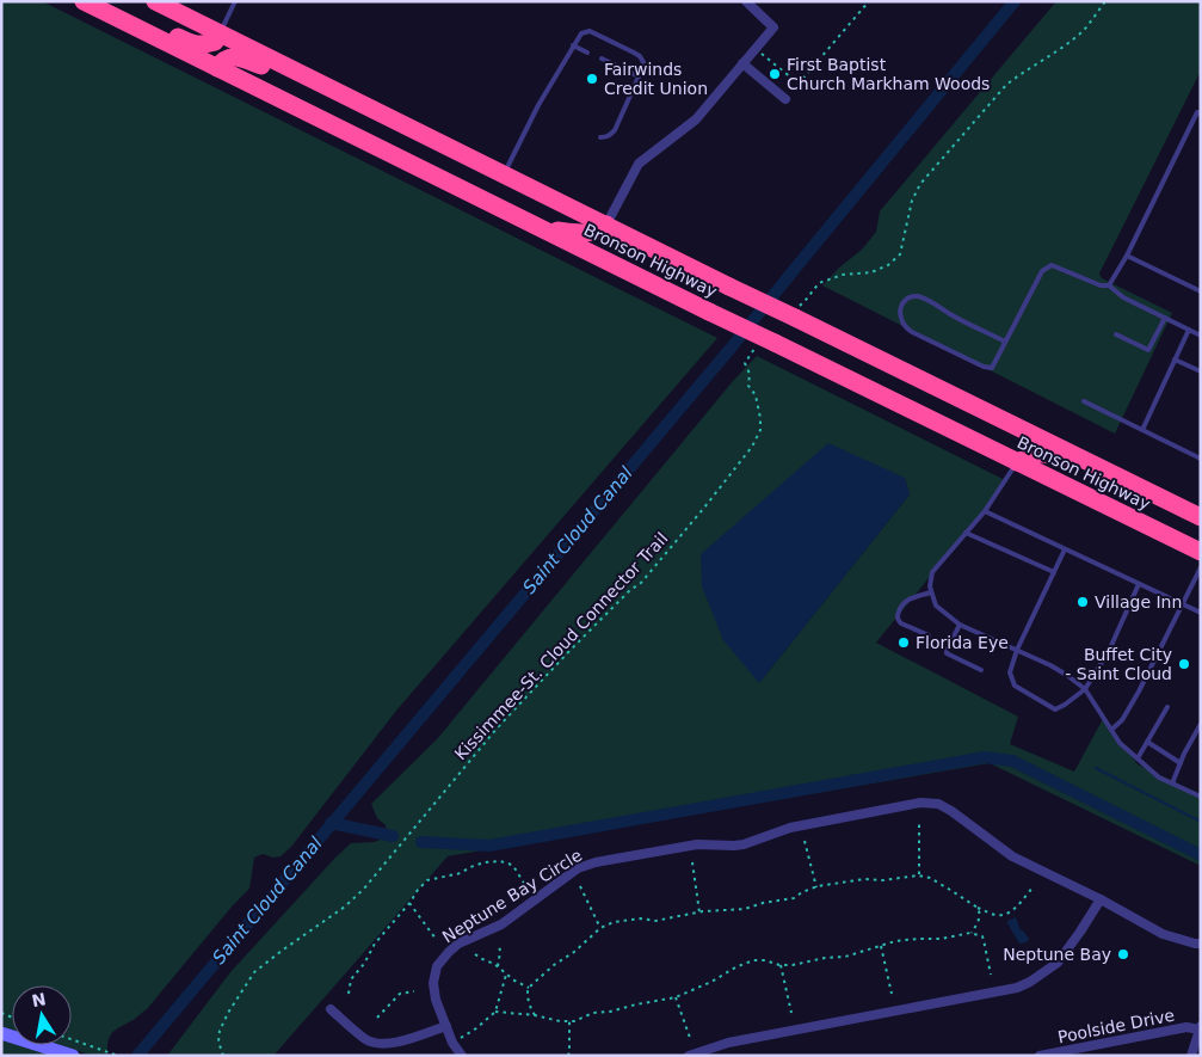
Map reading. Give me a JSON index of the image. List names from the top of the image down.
{
  "streets": {
    "highway": ["Bronson Highway"],
    "street": ["Neptune Bay Circle", "Poolside Drive"],
    "path": ["Kissimmee-St. Cloud Connector Trail"]
  },
  "water": ["Saint Cloud Canal"],
  "places": [
    "First Baptist Church Markham Woods",
    "Fairwinds Credit Union",
    "Village Inn",
    "Florida Eye",
    "Buffet City - Saint Cloud",
    "Neptune Bay"
  ],
  "north": "top"
}
